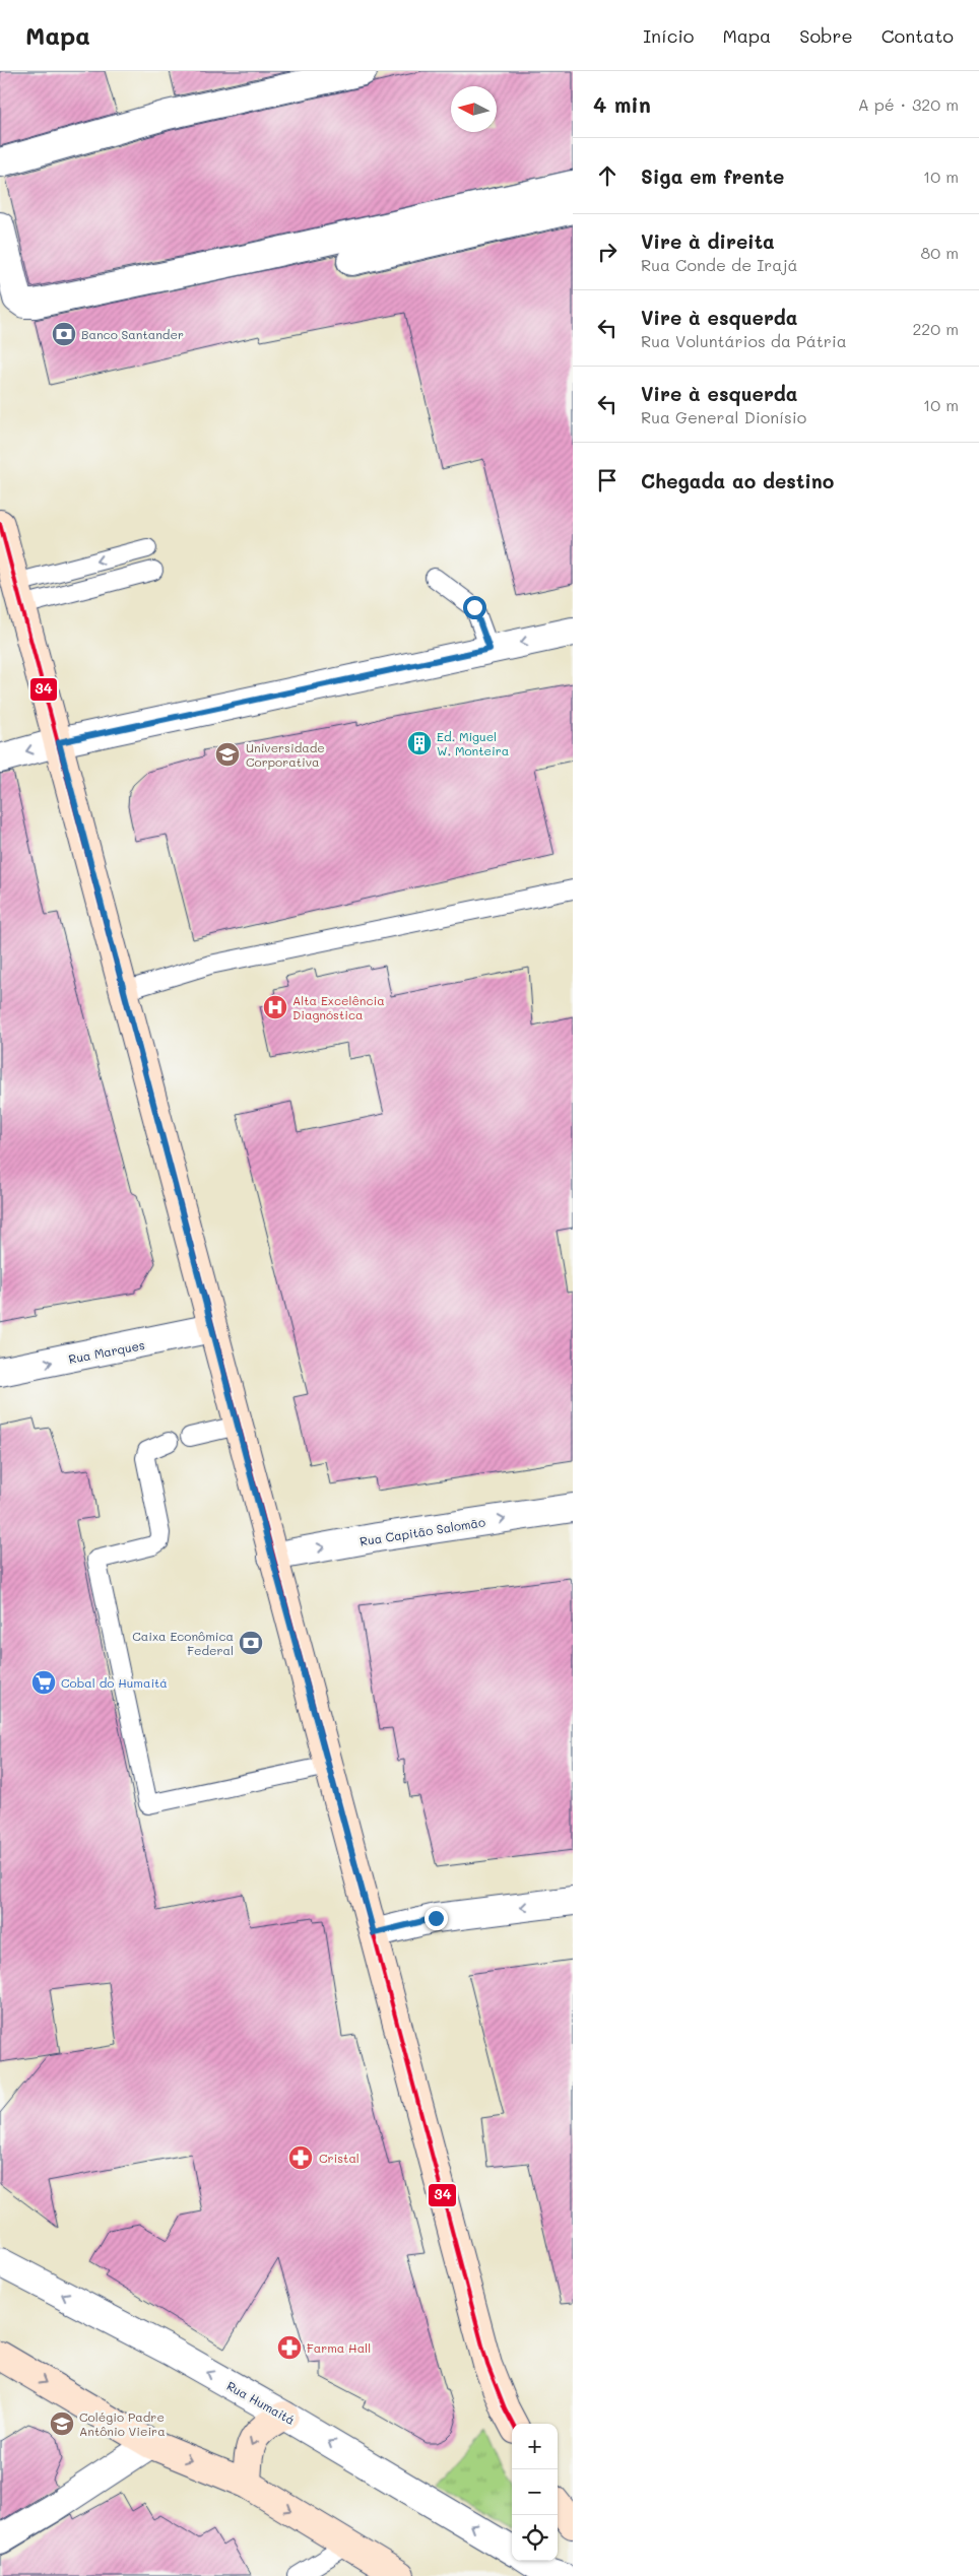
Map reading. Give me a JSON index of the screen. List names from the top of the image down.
{
  "streets": {
    "street": ["Rua Marques", "Rua Capitão Salomão", "Rua Humaitá"]
  },
  "one_way": ["Rua Marques", "Rua Capitão Salomão", "Rua Humaitá"],
  "places": {
    "bank": ["Banco Santander", "Caixa Econômica Federal"],
    "building": ["Ed. Miguel W. Monteira"],
    "school or university": ["Universidade Corporativa", "Colégio Padre Antônio Vieira"],
    "hospital": ["Alta Excelência Diagnóstica"],
    "supermarket": ["Cobal do Humaitá"],
    "pharmacy": ["Cristal", "Farma Hall"]
  },
  "lines": ["transit line 34"],
  "north": "left",
  "page": {
    "header": "Mapa",
    "nav": [
      "Início",
      "Mapa",
      "Sobre",
      "Contato"
    ],
    "heading": ["4 min", "A pé · 320 m"],
    "list": [
      ["Siga em frente", "10 m"],
      ["Vire à direita", "Rua Conde de Irajá", "80 m"],
      ["Vire à esquerda", "Rua Voluntários da Pátria", "220 m"],
      ["Vire à esquerda", "Rua General Dionísio", "10 m"],
      "Chegada ao destino"
    ],
    "map_buttons": ["+", "−"]
  }
}
